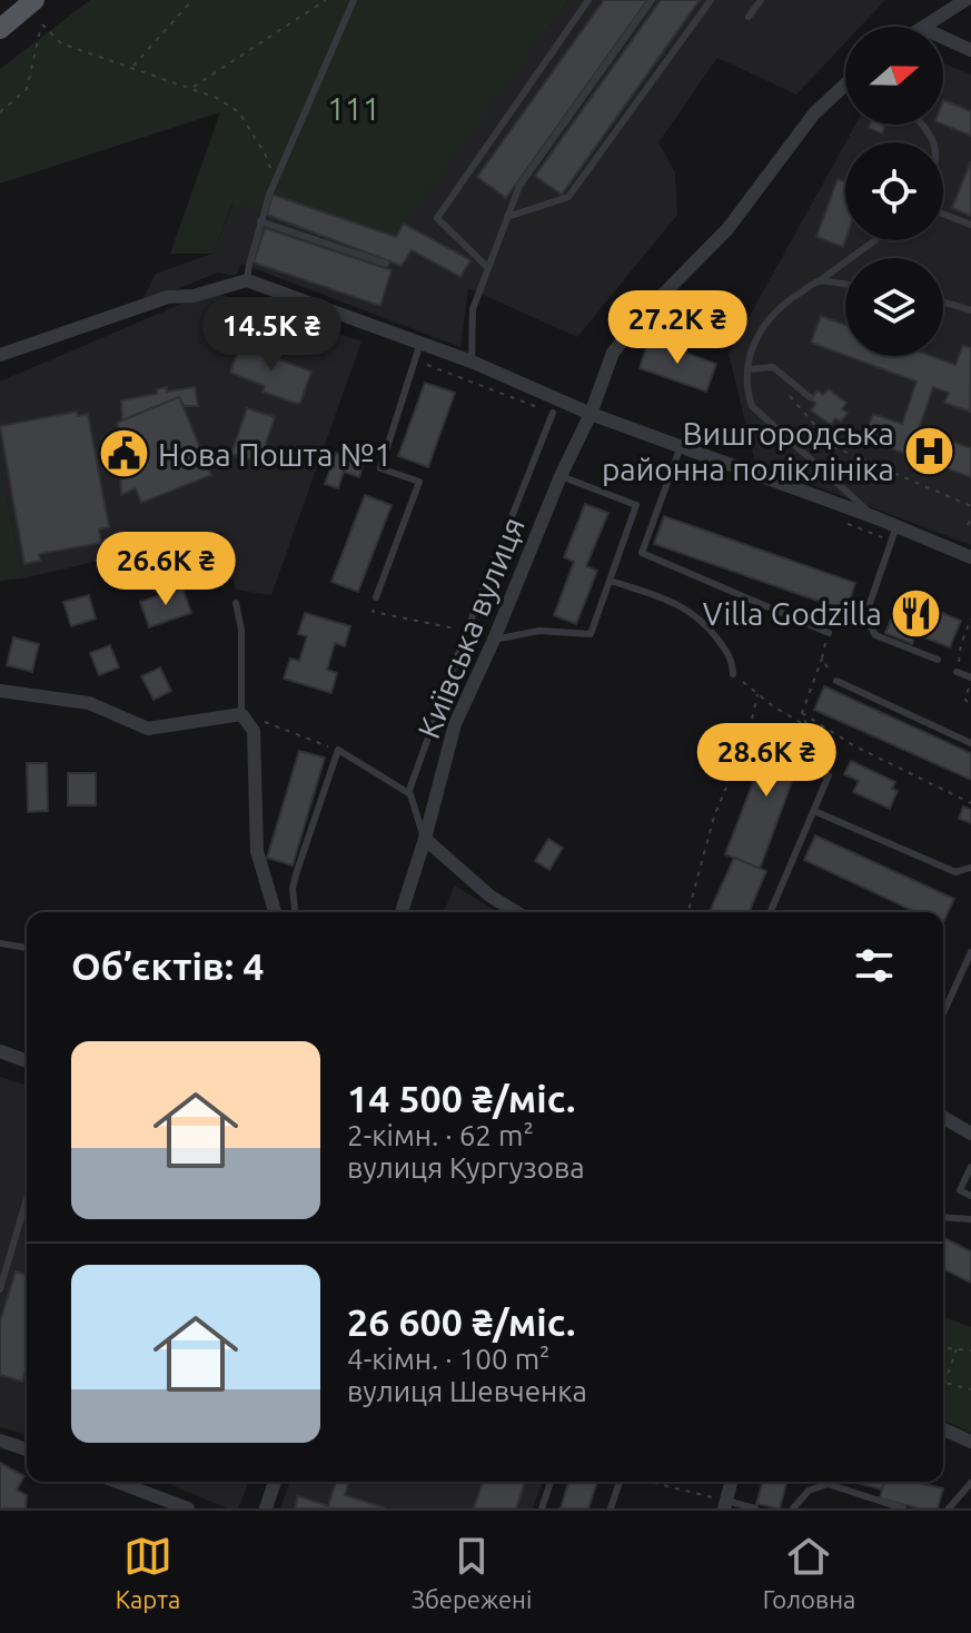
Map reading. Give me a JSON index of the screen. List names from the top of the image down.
{
  "streets": {
    "street": ["Київська вулиця"]
  },
  "parks": ["111"],
  "places": {
    "hospital": ["Вишгородська районна поліклініка"],
    "public building": ["Нова Пошта №1"],
    "restaurant": ["Villa Godzilla"]
  },
  "north": "right",
  "page": {
    "price": [
      "27.2K ₴",
      "14.5K ₴",
      "26.6K ₴",
      "28.6K ₴"
    ],
    "heading": "Об’єктів: 4",
    "list": [
      {
        "name": "14 500 ₴/міс.",
        "note": "2-кімн. · 62 m² · вулиця Кургузова"
      },
      {
        "name": "26 600 ₴/міс.",
        "note": "4-кімн. · 100 m² · вулиця Шевченка"
      }
    ],
    "tabs": ["Карта", "Збережені", "Головна"]
  }
}
